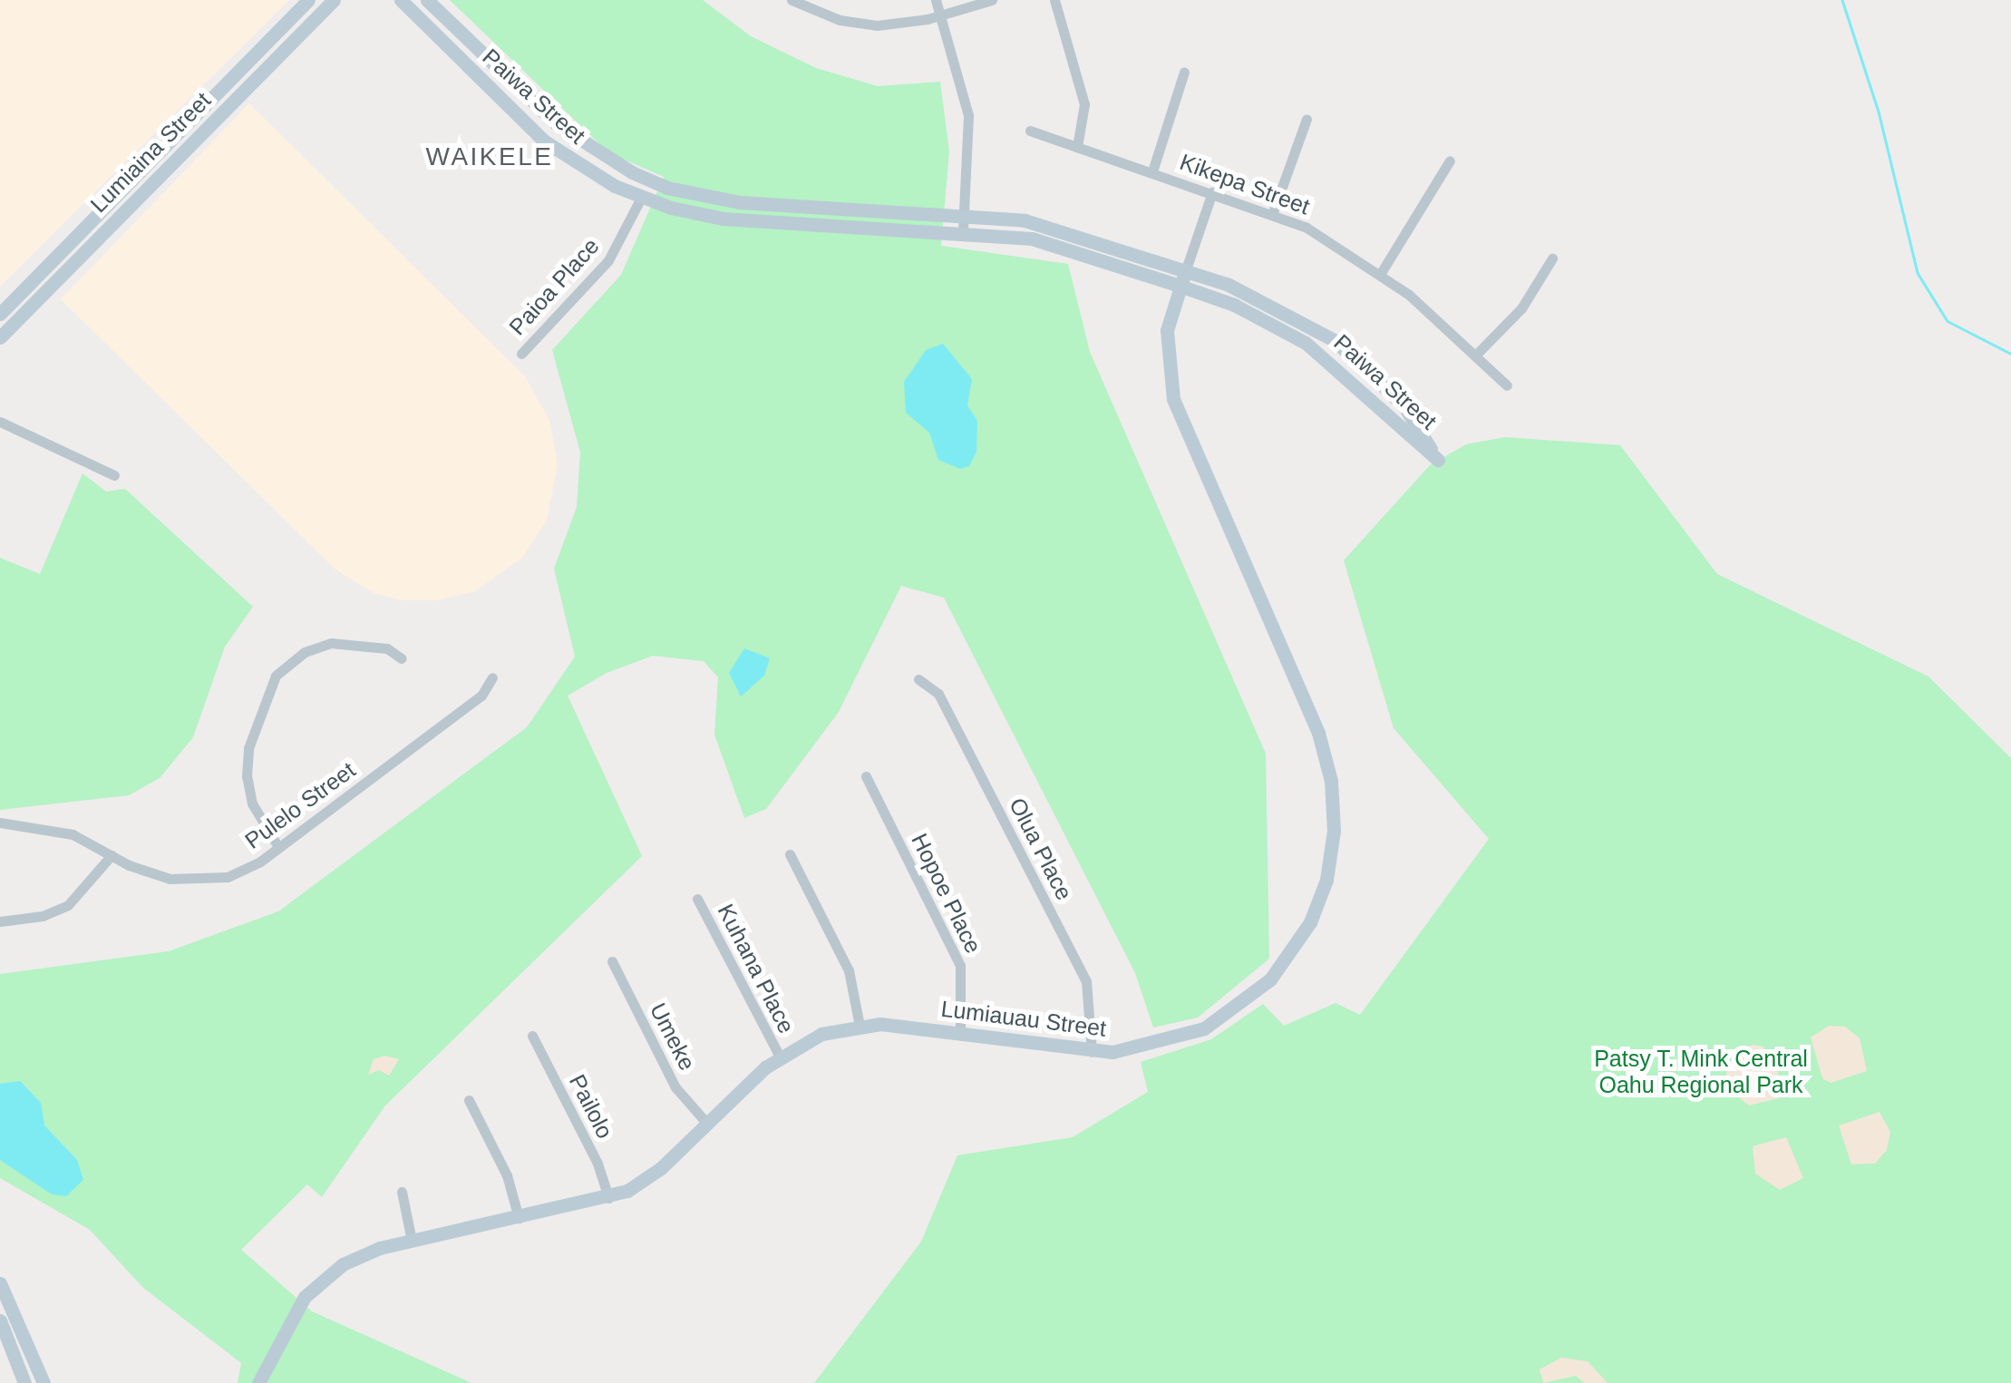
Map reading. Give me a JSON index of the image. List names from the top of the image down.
{
  "streets": {
    "street": [
      "Paiwa Street",
      "Lumiaina Street",
      "Kikepa Street",
      "Paioa Place",
      "Pulelo Street",
      "Olua Place",
      "Hopoe Place",
      "Kuhana Place",
      "Lumiauau Street",
      "Umeke",
      "Pailolo"
    ]
  },
  "crossings": [
    ["Paiwa Street", "Paioa Place"],
    ["Paiwa Street", "Lumiauau Street"],
    ["Kikepa Street", "Lumiauau Street"],
    ["Olua Place", "Lumiauau Street"],
    ["Hopoe Place", "Lumiauau Street"],
    ["Kuhana Place", "Lumiauau Street"],
    ["Lumiauau Street", "Umeke"],
    ["Lumiauau Street", "Pailolo"]
  ],
  "districts": ["WAIKELE"],
  "parks": ["Patsy T. Mink Central Oahu Regional Park"]
}
